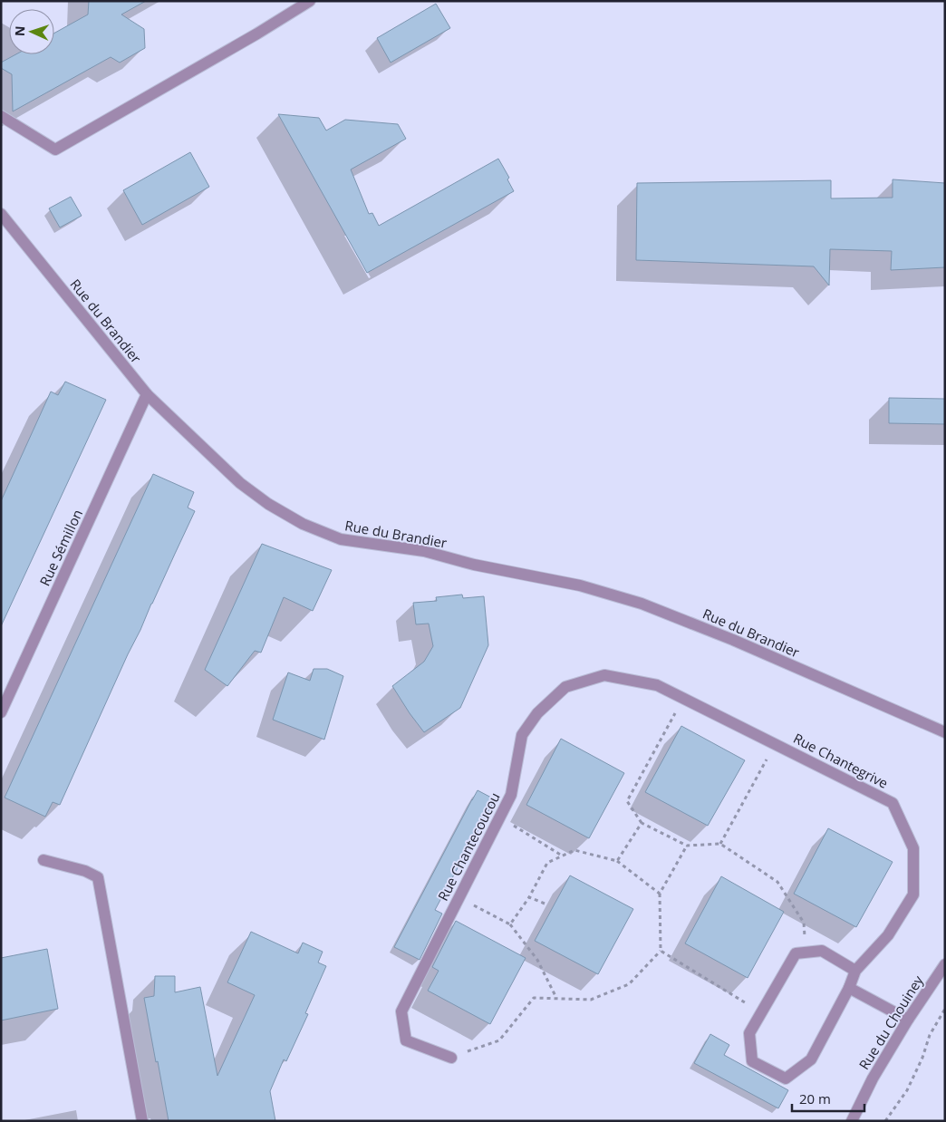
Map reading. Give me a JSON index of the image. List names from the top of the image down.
{
  "streets": {
    "street": [
      "Rue du Brandier",
      "Rue Sémillon",
      "Rue Chantegrive",
      "Rue Chantecoucou",
      "Rue du Chouiney"
    ]
  },
  "crossings": [
    ["Rue du Brandier", "Rue Sémillon"],
    ["Rue Chantegrive", "Rue Chantecoucou"]
  ],
  "scale_bar": "20 m",
  "north": "left"
}
